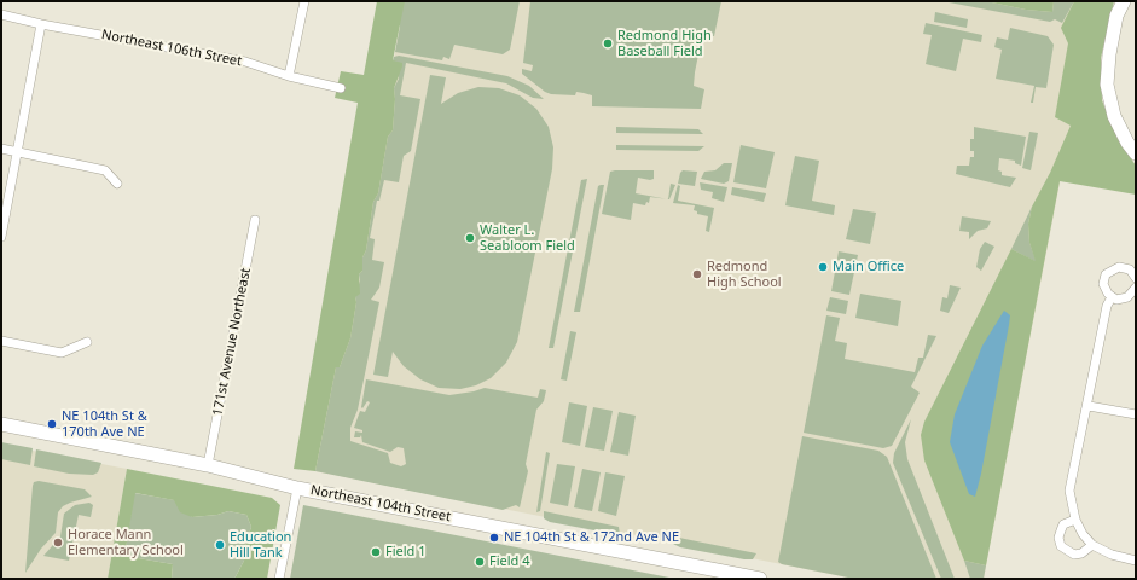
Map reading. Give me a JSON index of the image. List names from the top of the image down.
{
  "streets": {
    "street": ["Northeast 106th Street", "171st Avenue Northeast", "Northeast 104th Street"]
  },
  "crossings": [
    ["171st Avenue Northeast", "Northeast 104th Street"]
  ],
  "places": [
    "Redmond High Baseball Field",
    "Walter L. Seabloom Field",
    "Main Office",
    "Redmond High School",
    "NE 104th St & 170th Ave NE",
    "NE 104th St & 172nd Ave NE",
    "Horace Mann Elementary School",
    "Education Hill Tank",
    "Field 1",
    "Field 4"
  ]
}
